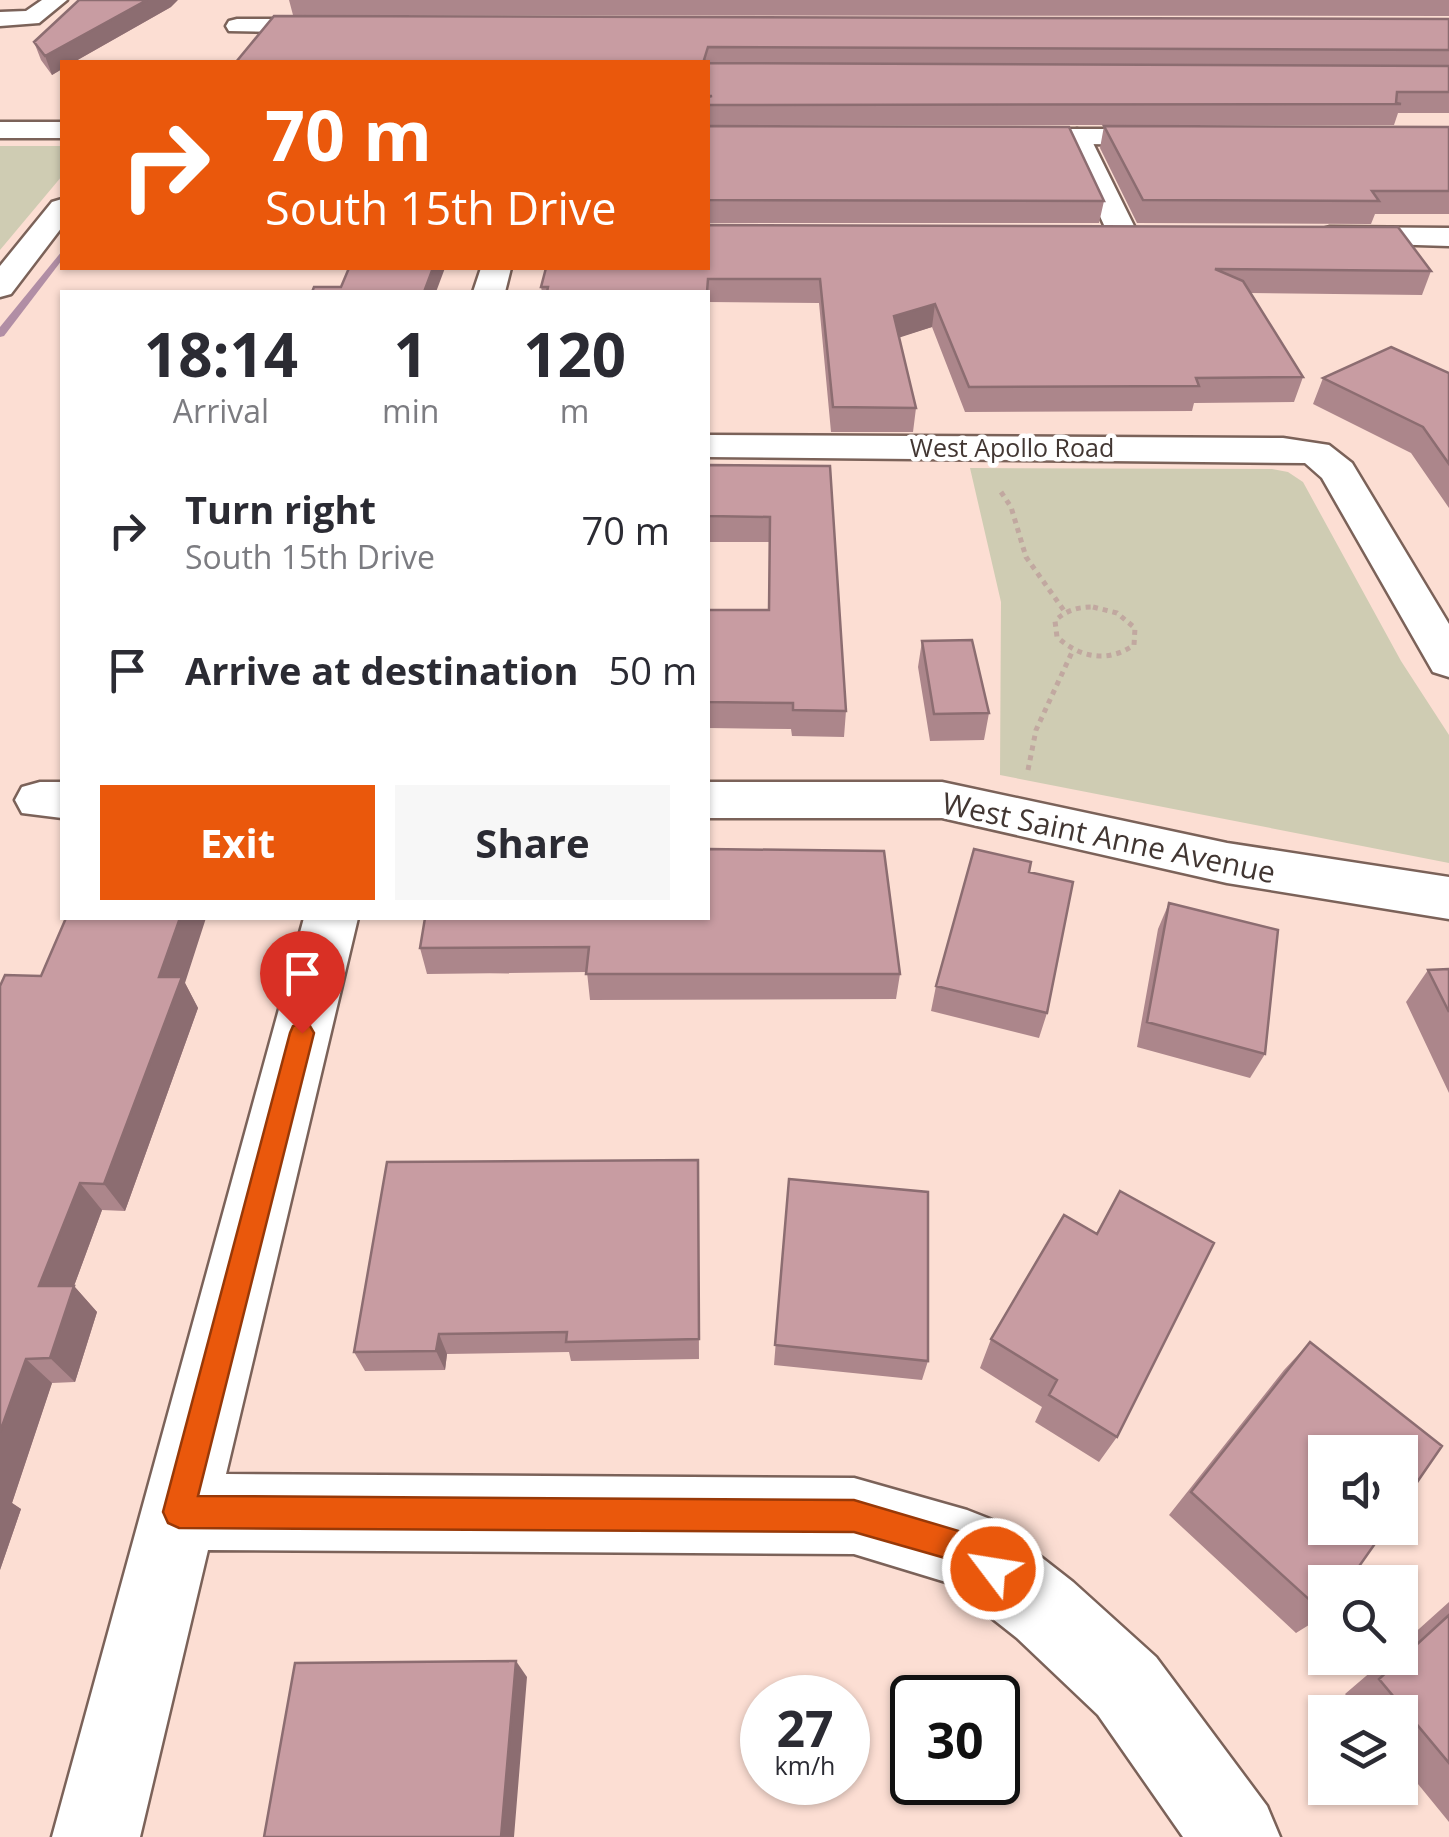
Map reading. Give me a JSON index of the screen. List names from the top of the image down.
{
  "streets": {
    "street": ["West Apollo Road", "West Saint Anne Avenue"]
  },
  "page": {
    "turn": ["70 m", "South 15th Drive"],
    "eta": [
      "18:14",
      "Arrival",
      "1",
      "min",
      "120",
      "m"
    ],
    "list": [
      {
        "name": "Turn right",
        "note": "South 15th Drive",
        "value": "70 m"
      },
      {
        "name": "Arrive at destination",
        "value": "50 m"
      }
    ],
    "buttons": ["Exit", "Share"],
    "speed": "27 km/h",
    "limit": "30"
  }
}
